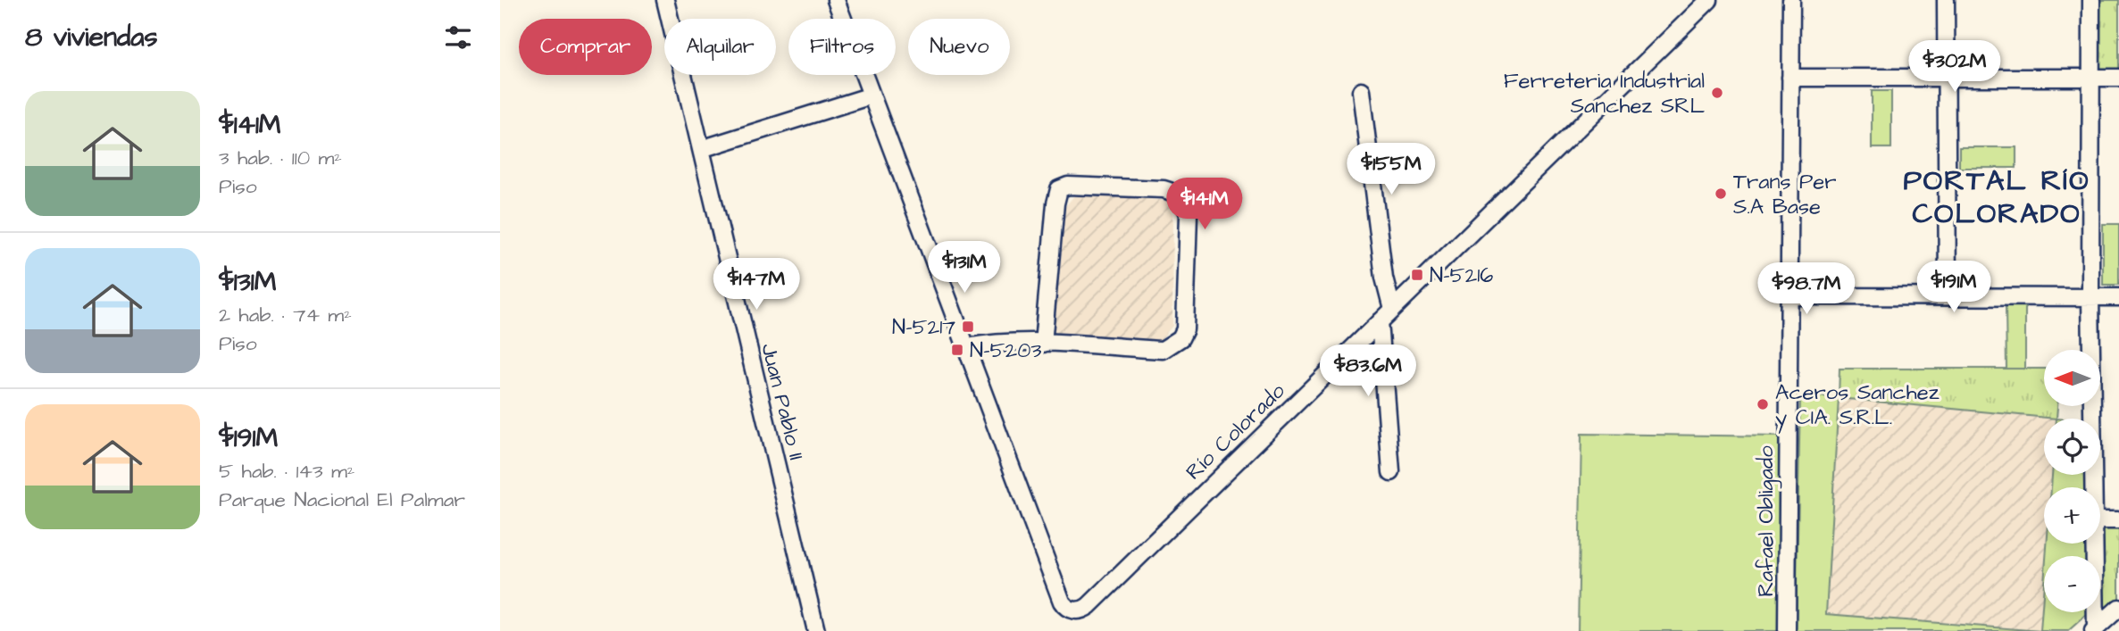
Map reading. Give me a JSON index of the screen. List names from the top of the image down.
{
  "streets": {
    "street": ["Juan Pablo II", "Río Colorado", "Rafael Obligado"]
  },
  "districts": ["PORTAL RÍO COLORADO"],
  "places": {
    "other": ["Ferreteria Industrial Sanchez SRL", "Trans Per S.A Base", "Aceros Sanchez y CIA. S.R.L."],
    "transit": ["N-5216", "N-5217", "N-5203"]
  },
  "north": "left",
  "page": {
    "heading": "8 viviendas",
    "chip": [
      "Comprar",
      "Alquilar",
      "Filtros",
      "Nuevo"
    ],
    "price": [
      "$302M",
      "$155M",
      "$141M",
      "$131M",
      "$147M",
      "$191M",
      "$98.7M",
      "$83.6M"
    ],
    "list": [
      {
        "name": "$141M",
        "note": "3 hab. · 110 m² · Piso"
      },
      {
        "name": "$131M",
        "note": "2 hab. · 74 m² · Piso"
      },
      {
        "name": "$191M",
        "note": "5 hab. · 143 m² · Parque Nacional El Palmar"
      }
    ],
    "map_buttons": ["+", "−"]
  }
}
